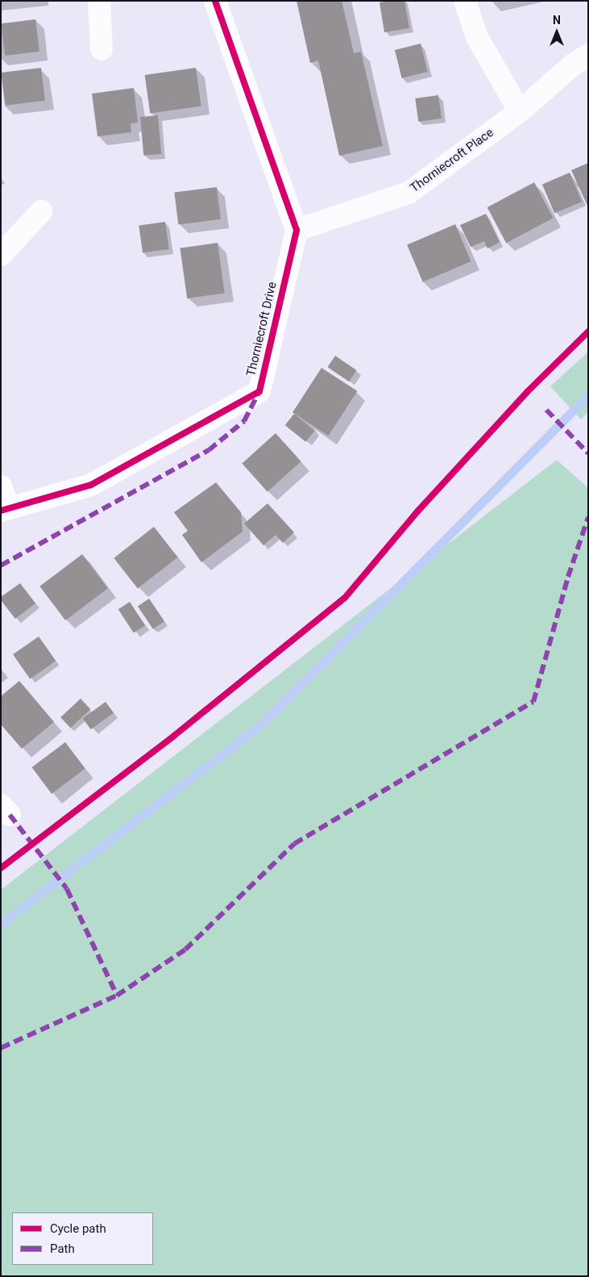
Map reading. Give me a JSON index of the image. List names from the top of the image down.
{
  "streets": {
    "street": ["Thorniecroft Place", "Thorniecroft Drive"]
  },
  "crossings": [
    ["Thorniecroft Place", "Thorniecroft Drive"]
  ],
  "legend": ["Cycle path", "Path"],
  "north": "top"
}
